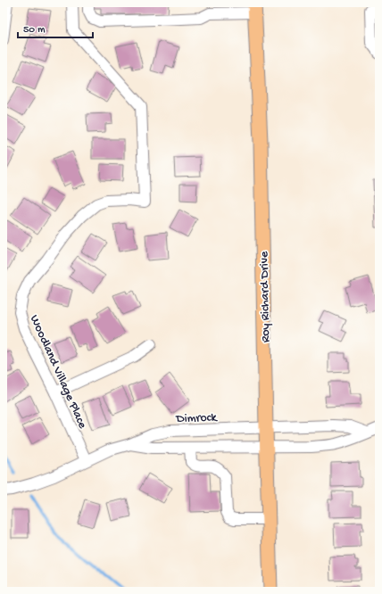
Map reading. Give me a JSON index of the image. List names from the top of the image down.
{
  "streets": {
    "main road": ["Roy Richard Drive"],
    "street": ["Woodland Village Place", "Dimrock"]
  },
  "crossings": [
    ["Roy Richard Drive", "Dimrock"],
    ["Woodland Village Place", "Dimrock"]
  ],
  "scale_bar": "50 m"
}
